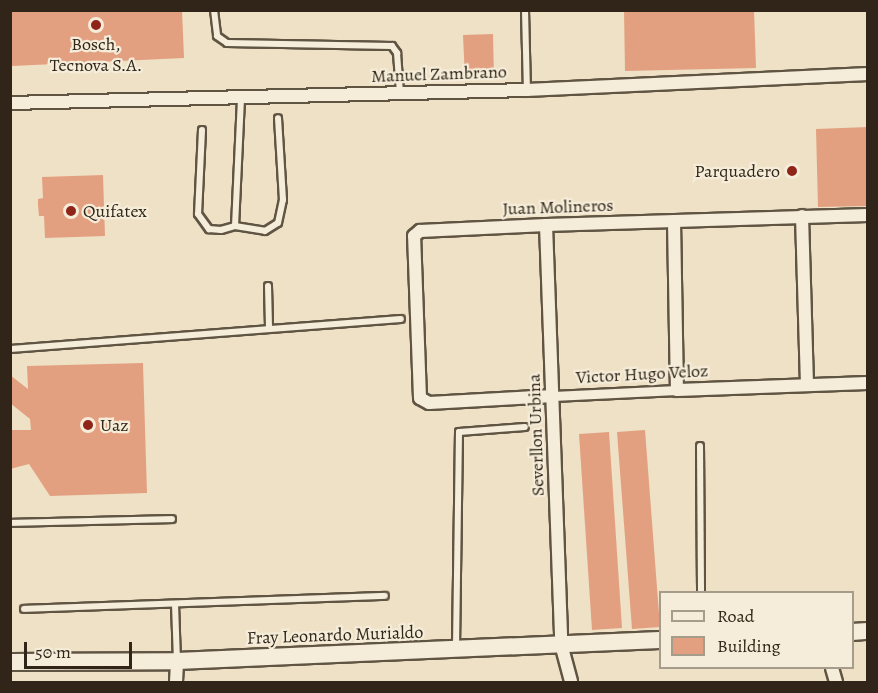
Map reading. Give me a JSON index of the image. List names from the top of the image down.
{
  "streets": {
    "street": [
      "Manuel Zambrano",
      "Juan Molineros",
      "Victor Hugo Veloz",
      "Severllon Urbina",
      "Fray Leonardo Murialdo"
    ]
  },
  "crossings": [
    ["Juan Molineros", "Victor Hugo Veloz"],
    ["Juan Molineros", "Severllon Urbina"],
    ["Victor Hugo Veloz", "Severllon Urbina"],
    ["Severllon Urbina", "Fray Leonardo Murialdo"]
  ],
  "places": [
    "Bosch, Tecnova S.A.",
    "Parquadero",
    "Quifatex",
    "Uaz"
  ],
  "legend": ["Road", "Building"],
  "scale_bar": "50 m"
}
